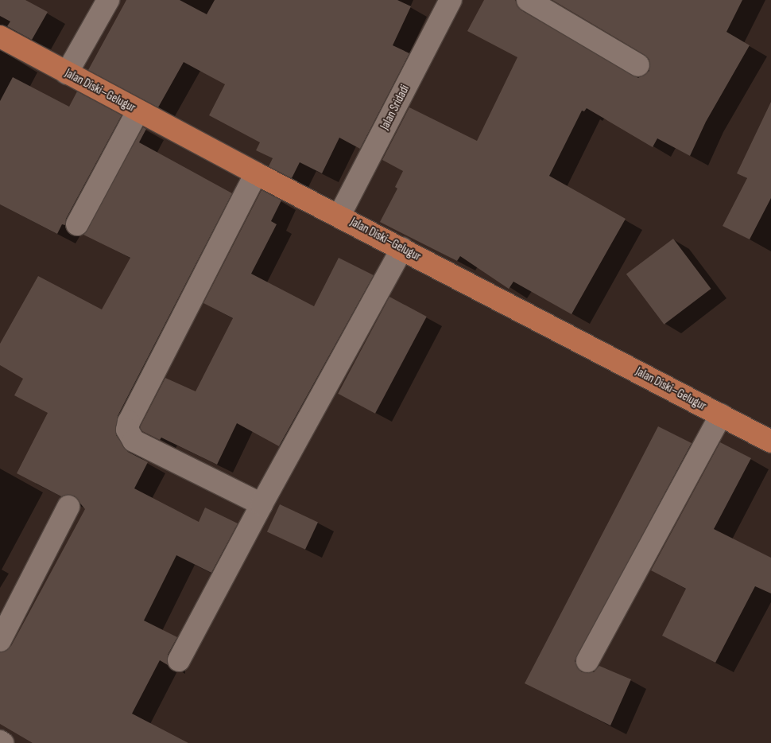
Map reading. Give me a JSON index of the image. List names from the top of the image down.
{
  "streets": {
    "main road": ["Jalan Diski–Gelugur"],
    "street": ["Jalan Sridadi"]
  },
  "crossings": [
    ["Jalan Diski–Gelugur", "Jalan Sridadi"]
  ]
}
